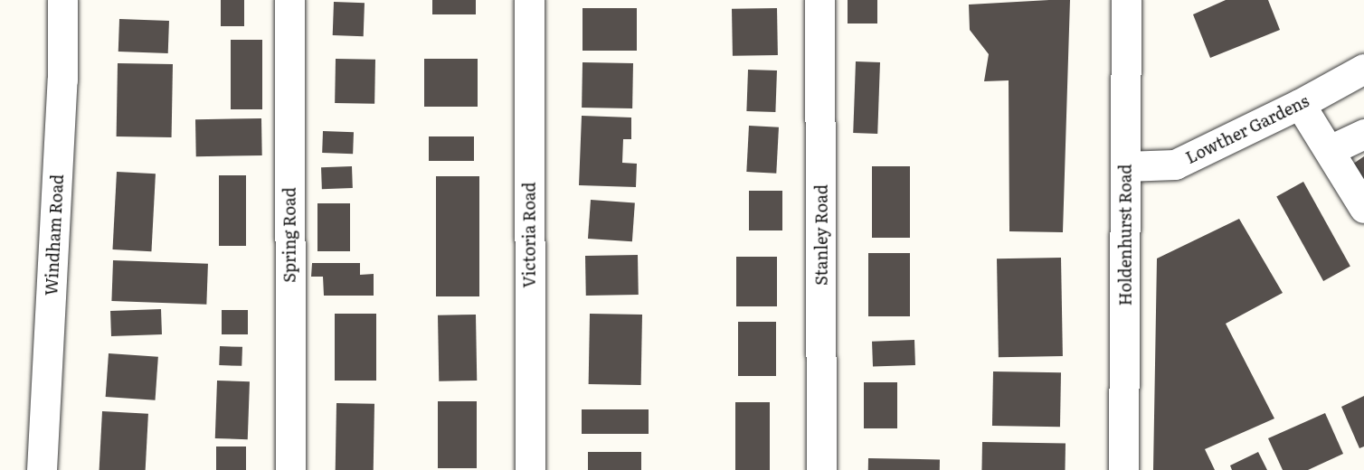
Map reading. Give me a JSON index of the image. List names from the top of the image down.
{
  "streets": {
    "street": [
      "Lowther Gardens",
      "Windham Road",
      "Spring Road",
      "Victoria Road",
      "Stanley Road",
      "Holdenhurst Road"
    ]
  },
  "crossings": [
    ["Lowther Gardens", "Holdenhurst Road"]
  ]
}
